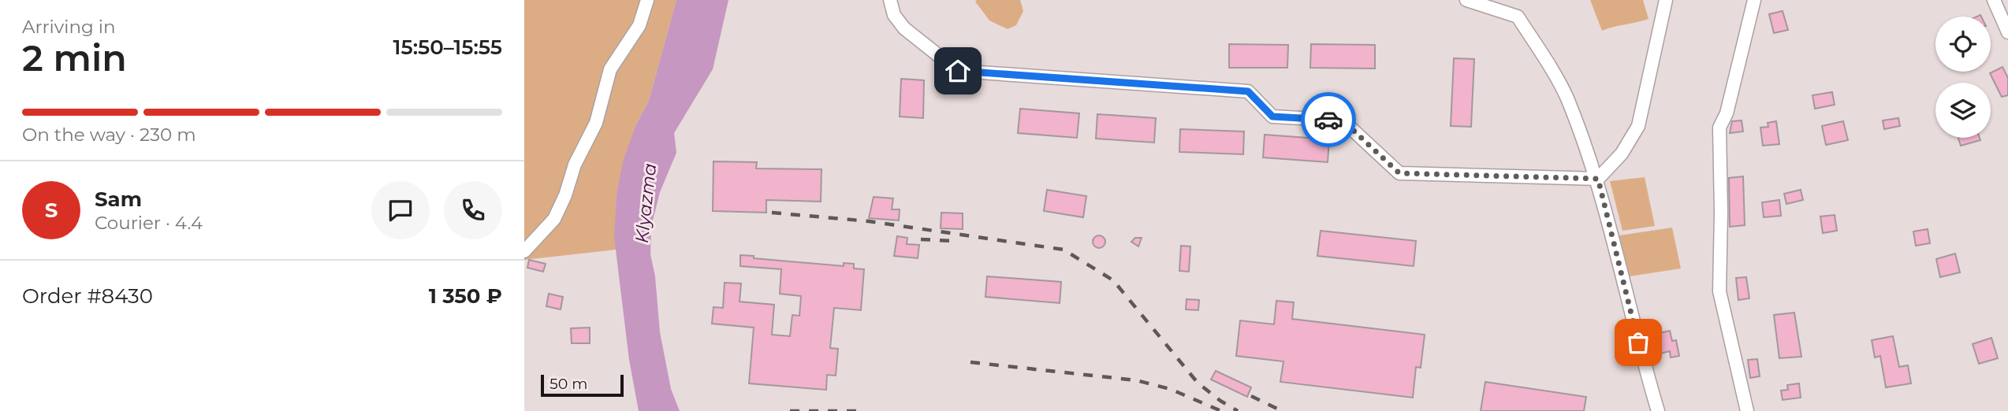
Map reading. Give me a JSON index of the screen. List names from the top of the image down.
{
  "water": ["Klyazma"],
  "scale_bar": "50 m",
  "page": {
    "heading": ["2 min", "Arriving in", "15:50–15:55"],
    "panel": [
      "Sam",
      "Courier · 4.4",
      "Order #8430",
      "1 350 ₽"
    ],
    "bar": "On the way · 230 m",
    "round": "S",
    "scale": "50 m"
  }
}
